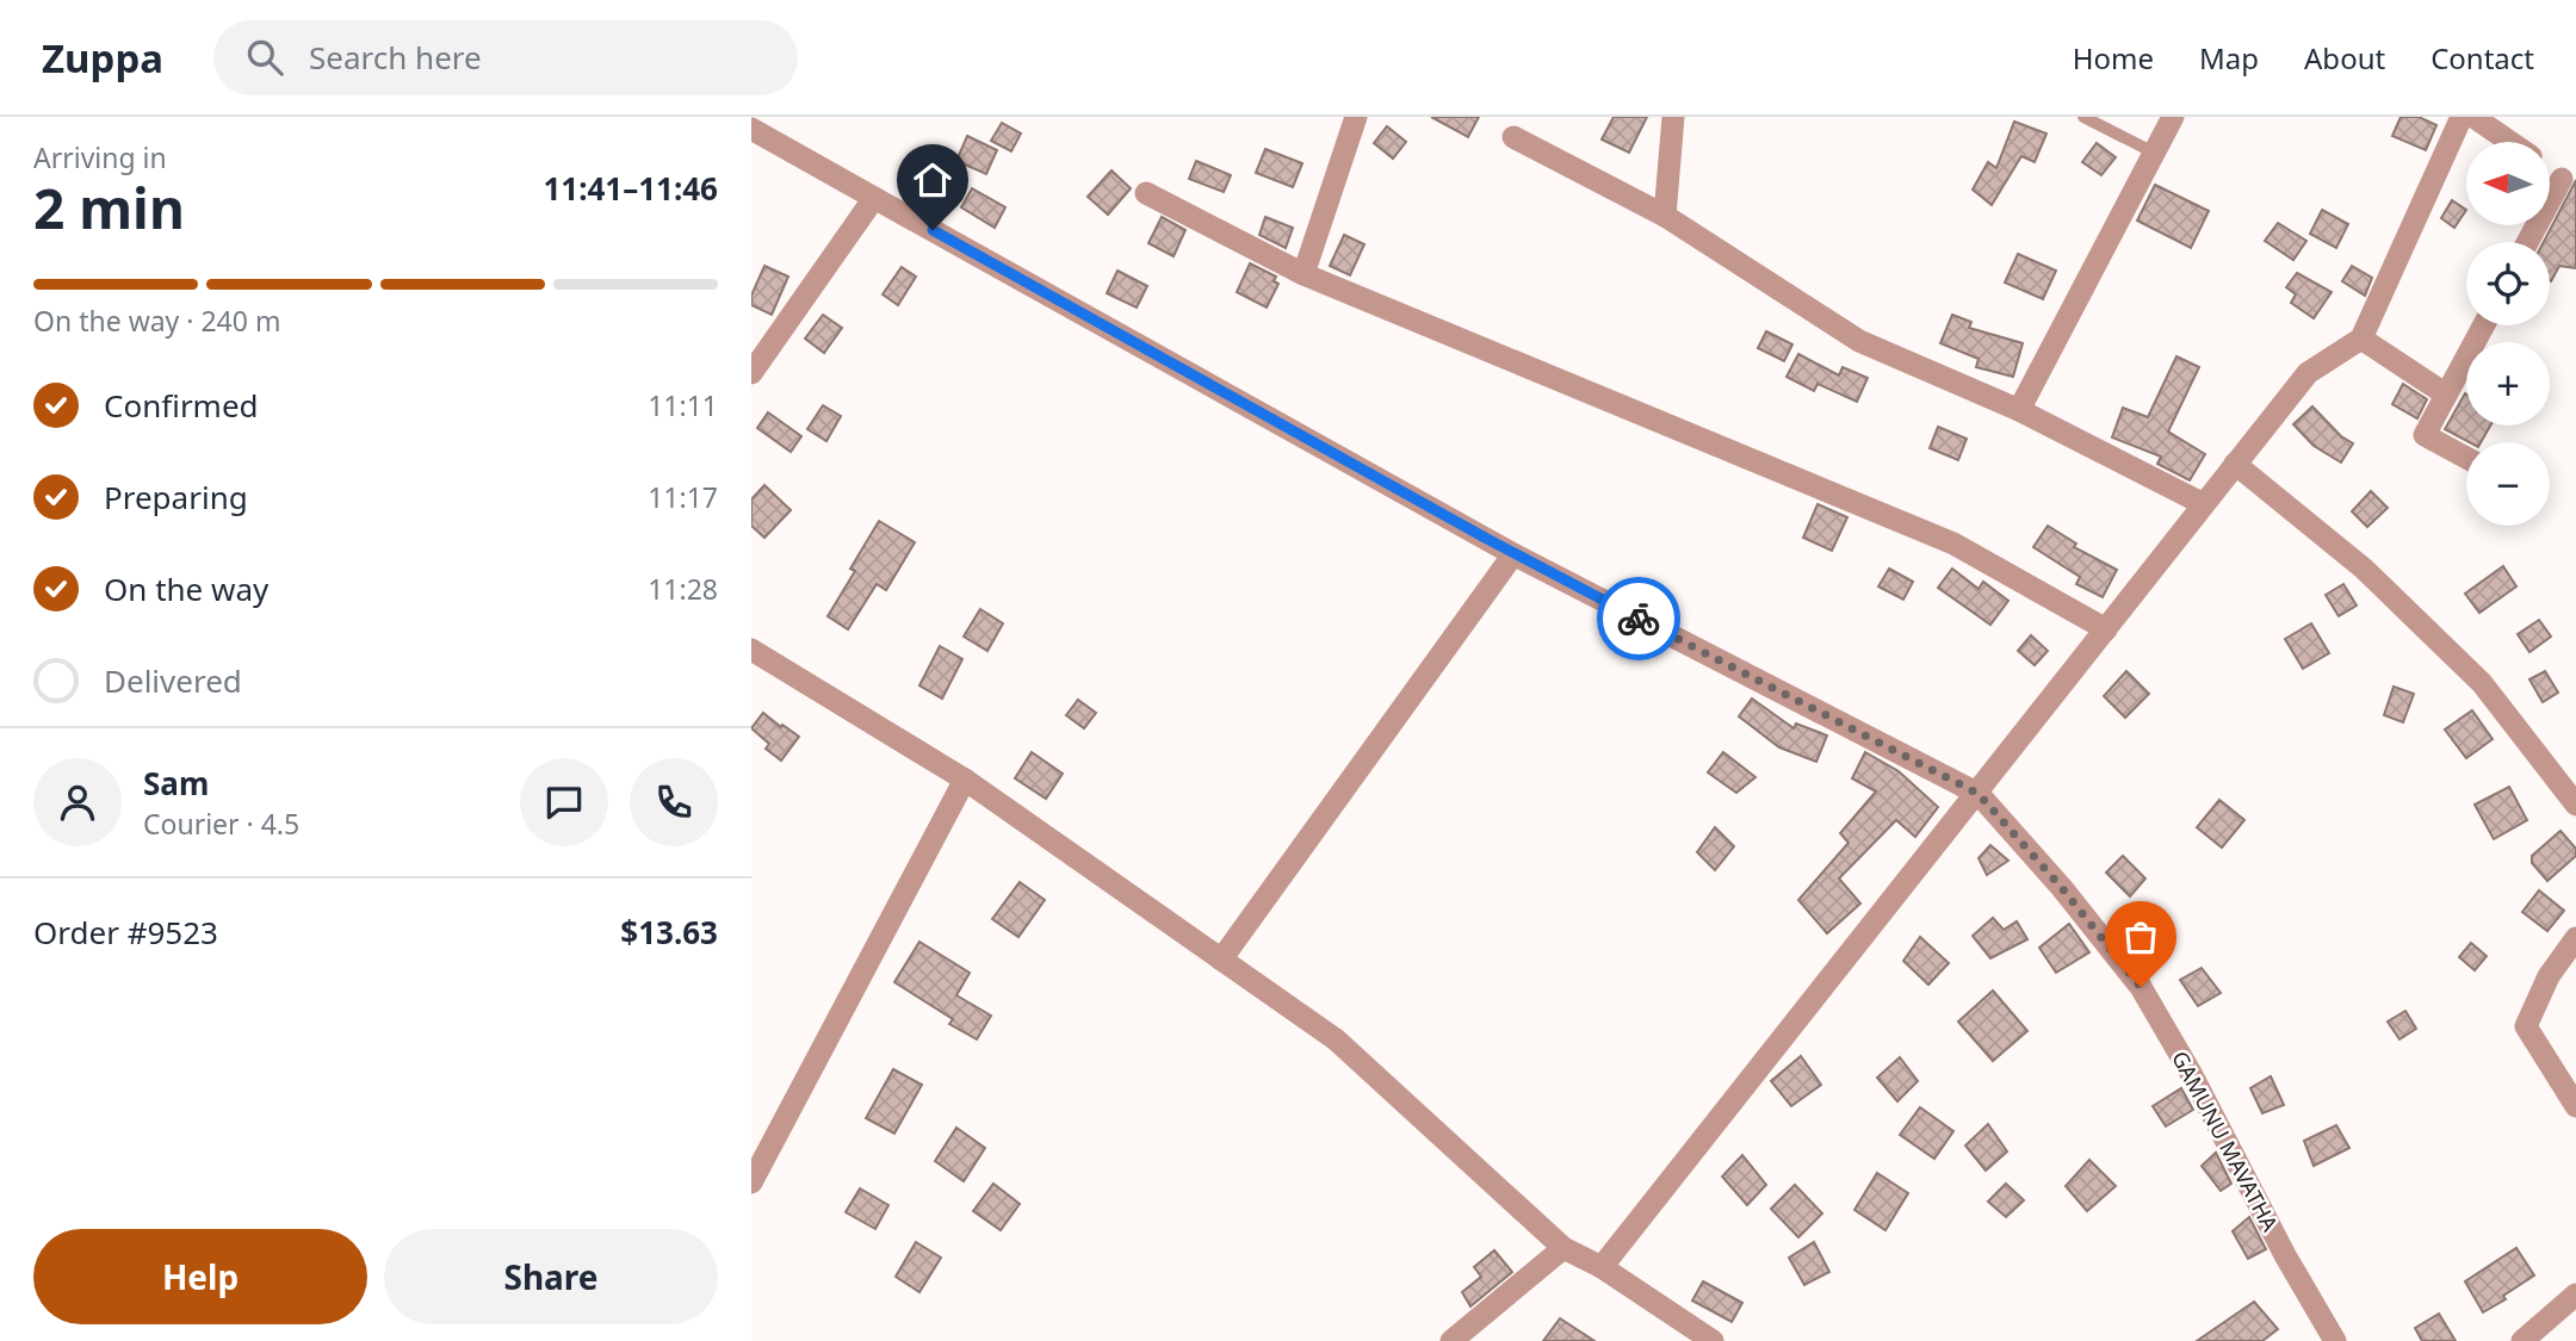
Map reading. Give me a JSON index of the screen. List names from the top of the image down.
{
  "streets": {
    "street": ["GAMUNU MAVATHA"]
  },
  "north": "left",
  "page": {
    "header": "Zuppa",
    "search": "Search here",
    "nav": [
      "Home",
      "Map",
      "About",
      "Contact"
    ],
    "heading": ["2 min", "Arriving in", "11:41–11:46"],
    "panel": [
      "Sam",
      "Courier · 4.5",
      "Order #9523",
      "$13.63"
    ],
    "map_buttons": ["+", "−"],
    "bar": "On the way · 240 m",
    "list": [
      ["Confirmed", "11:11"],
      ["Preparing", "11:17"],
      ["On the way", "11:28"],
      "Delivered"
    ],
    "buttons": ["Help", "Share"]
  }
}
